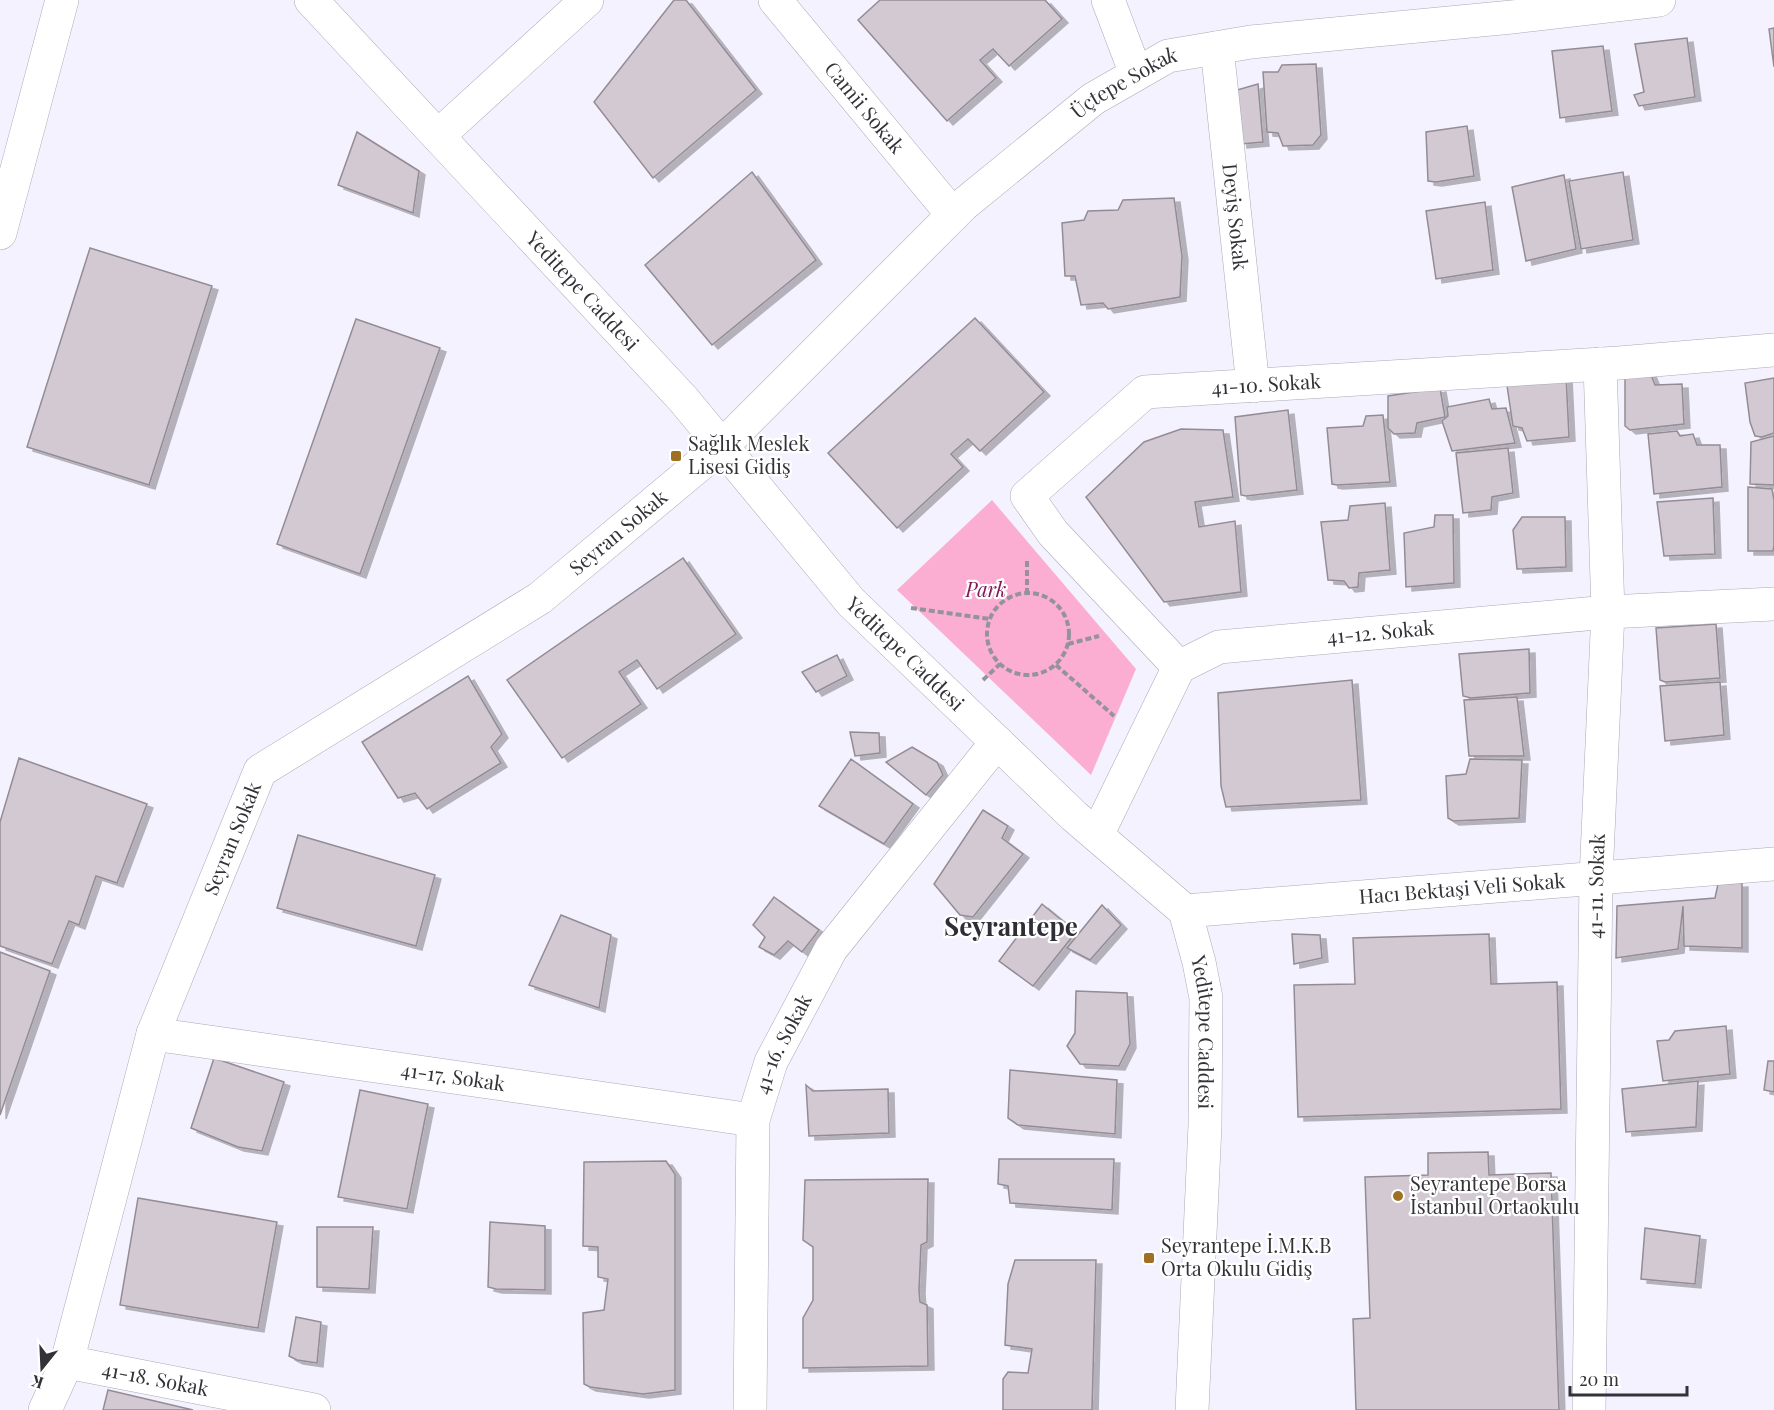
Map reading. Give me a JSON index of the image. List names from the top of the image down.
{
  "streets": {
    "street": [
      "Üçtepe Sokak",
      "Camii Sokak",
      "Deyiş Sokak",
      "Yeditepe Caddesi",
      "41-10. Sokak",
      "Seyran Sokak",
      "41-12. Sokak",
      "41-11. Sokak",
      "Hacı Bektaşi Veli Sokak",
      "41-16. Sokak",
      "41-17. Sokak",
      "41-18. Sokak"
    ]
  },
  "crossings": [
    ["Üçtepe Sokak", "Camii Sokak"],
    ["Üçtepe Sokak", "Deyiş Sokak"],
    ["Üçtepe Sokak", "Yeditepe Caddesi"],
    ["Üçtepe Sokak", "Seyran Sokak"],
    ["Deyiş Sokak", "41-10. Sokak"],
    ["Yeditepe Caddesi", "Seyran Sokak"],
    ["Yeditepe Caddesi", "Hacı Bektaşi Veli Sokak"],
    ["Yeditepe Caddesi", "41-16. Sokak"],
    ["41-10. Sokak", "41-12. Sokak"],
    ["41-10. Sokak", "41-11. Sokak"],
    ["Seyran Sokak", "41-17. Sokak"],
    ["Seyran Sokak", "41-18. Sokak"],
    ["41-12. Sokak", "41-11. Sokak"],
    ["41-11. Sokak", "Hacı Bektaşi Veli Sokak"],
    ["41-16. Sokak", "41-17. Sokak"]
  ],
  "districts": ["Seyrantepe"],
  "parks": ["Park"],
  "places": {
    "transit": ["Sağlık Meslek Lisesi Gidiş", "Seyrantepe İ.M.K.B Orta Okulu Gidiş"],
    "other": ["Seyrantepe Borsa İstanbul Ortaokulu"]
  },
  "scale_bar": "20 m",
  "north": "bottom"
}
